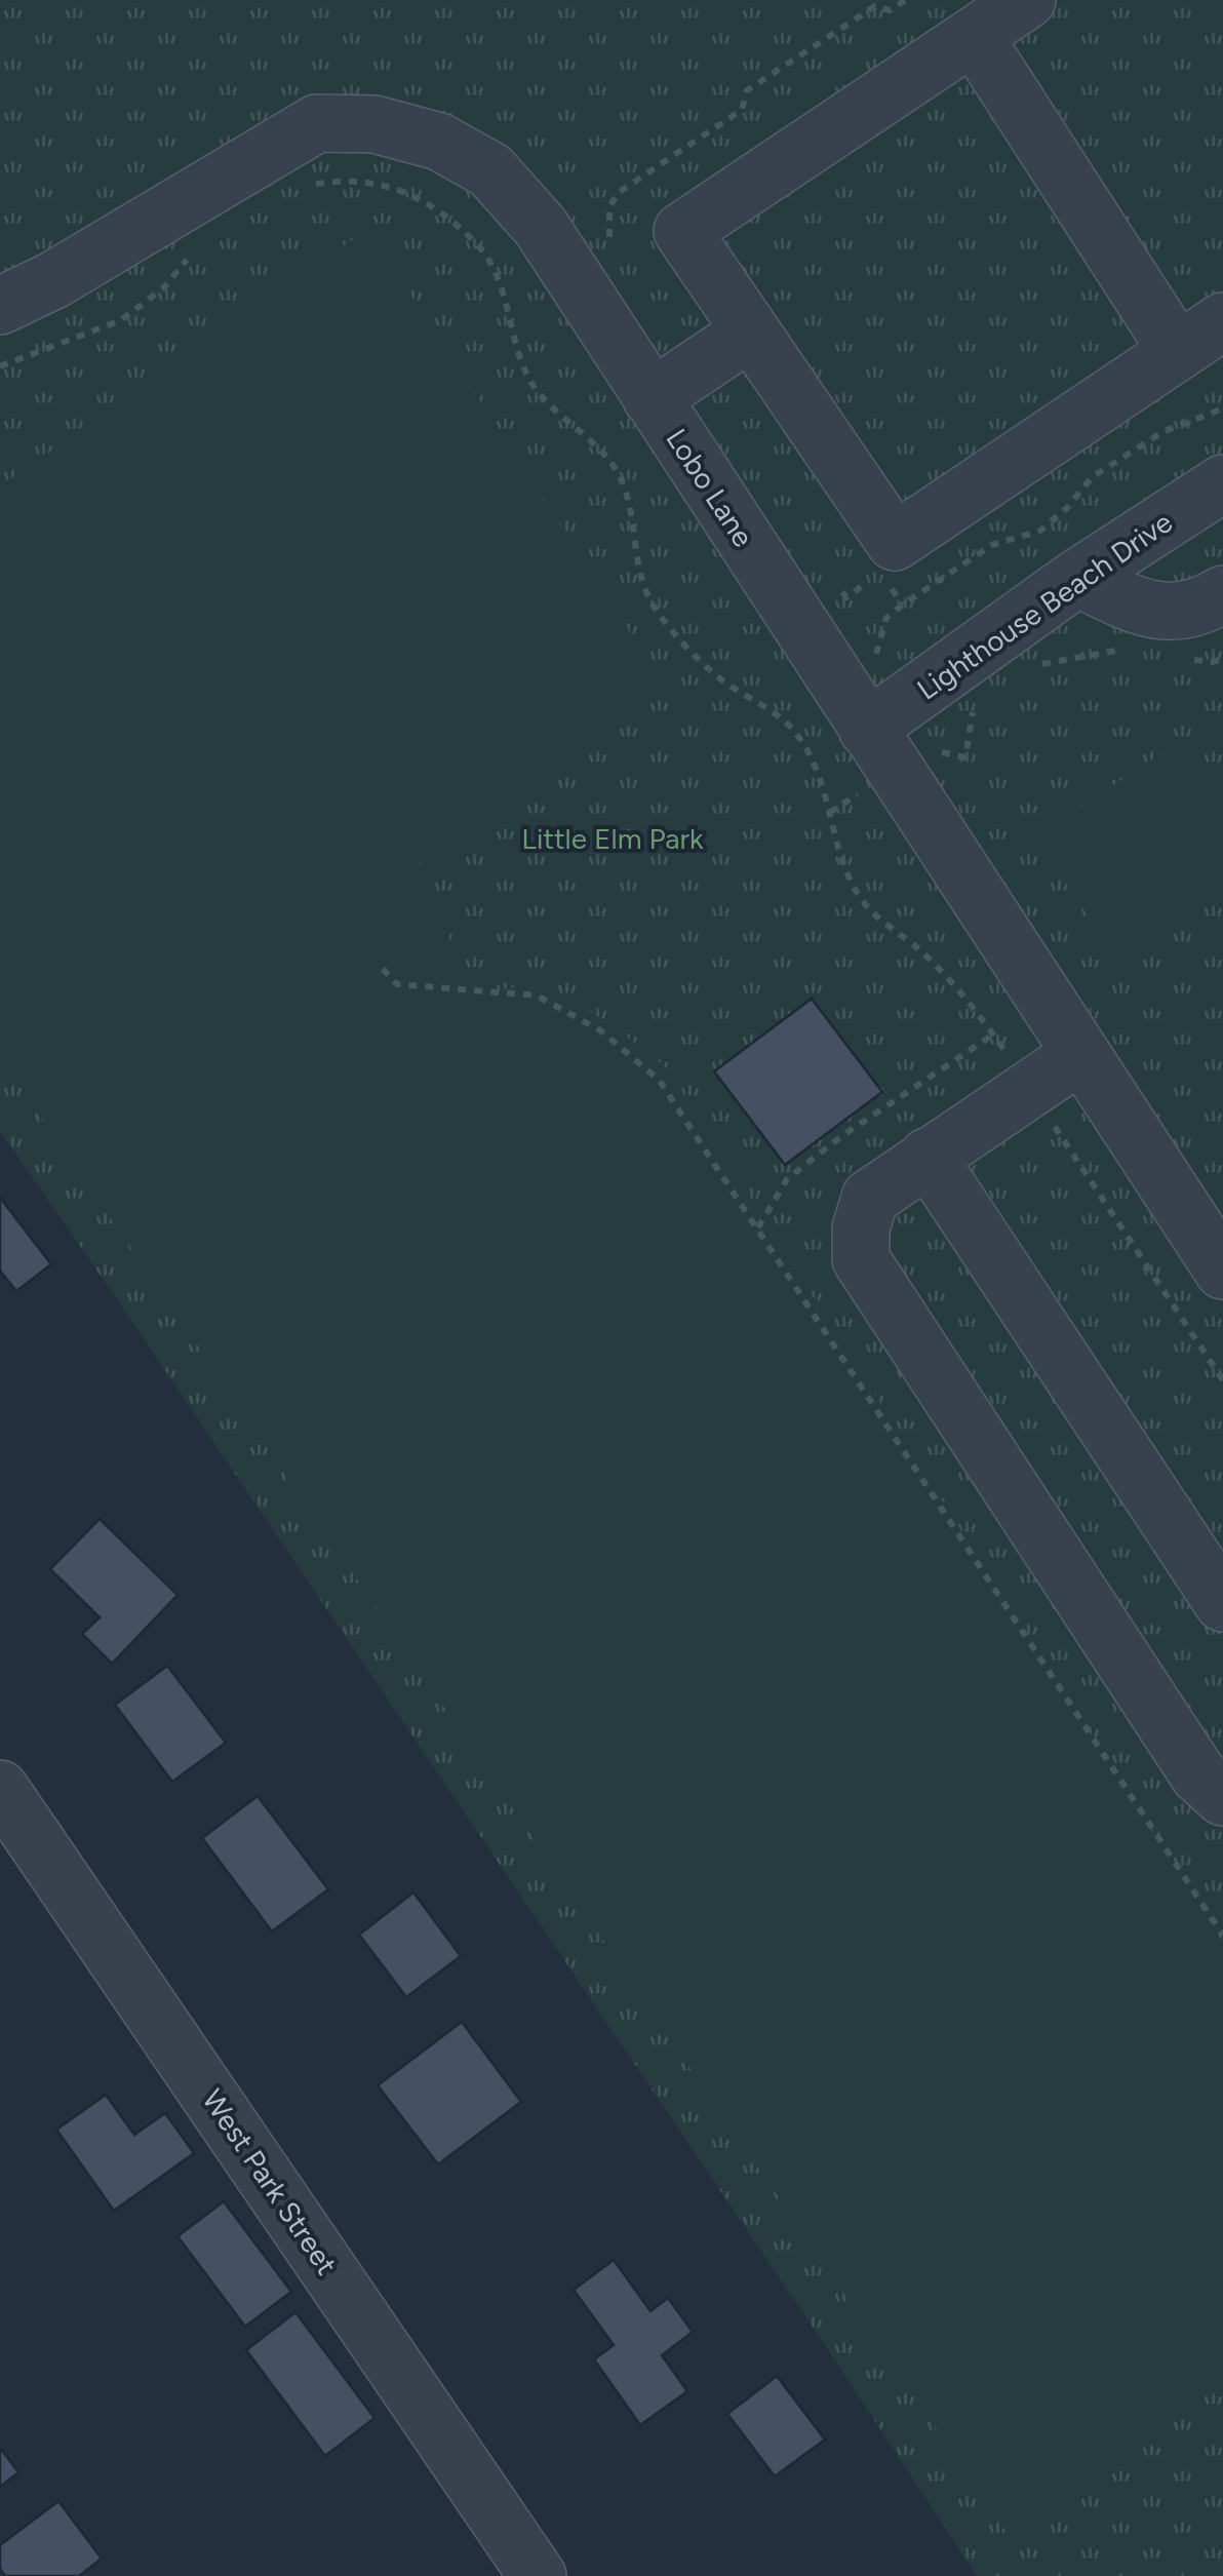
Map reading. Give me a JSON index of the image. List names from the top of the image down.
{
  "streets": {
    "street": ["Lobo Lane", "Lighthouse Beach Drive", "West Park Street"]
  },
  "crossings": [
    ["Lobo Lane", "Lighthouse Beach Drive"]
  ],
  "parks": ["Little Elm Park"]
}
